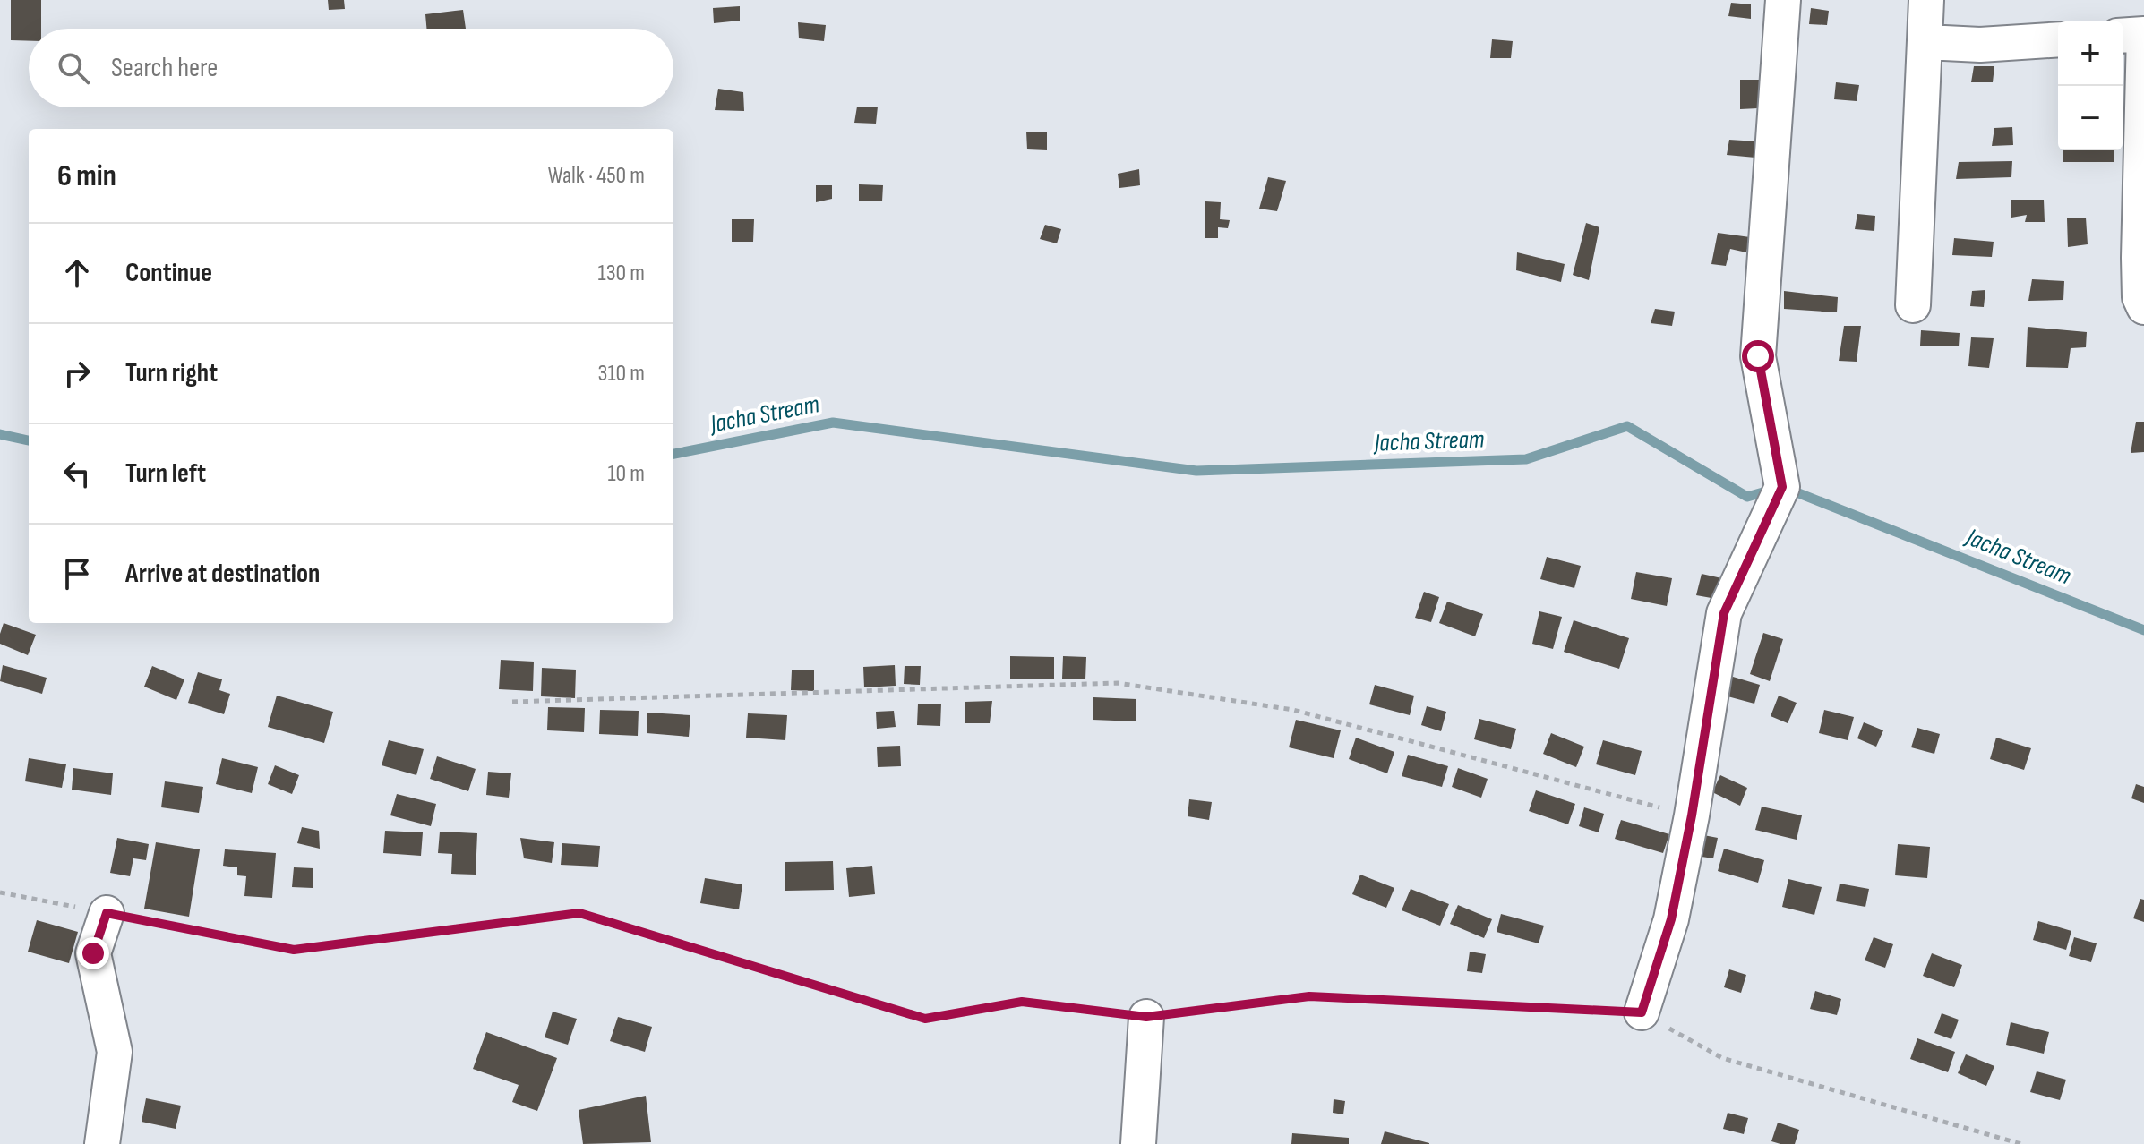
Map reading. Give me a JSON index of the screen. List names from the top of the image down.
{
  "water": ["Jacha Stream"],
  "page": {
    "map_buttons": ["+", "−"],
    "search": "Search here",
    "heading": ["6 min", "Walk · 450 m"],
    "list": [
      ["Continue", "130 m"],
      ["Turn right", "310 m"],
      ["Turn left", "10 m"],
      "Arrive at destination"
    ]
  }
}
